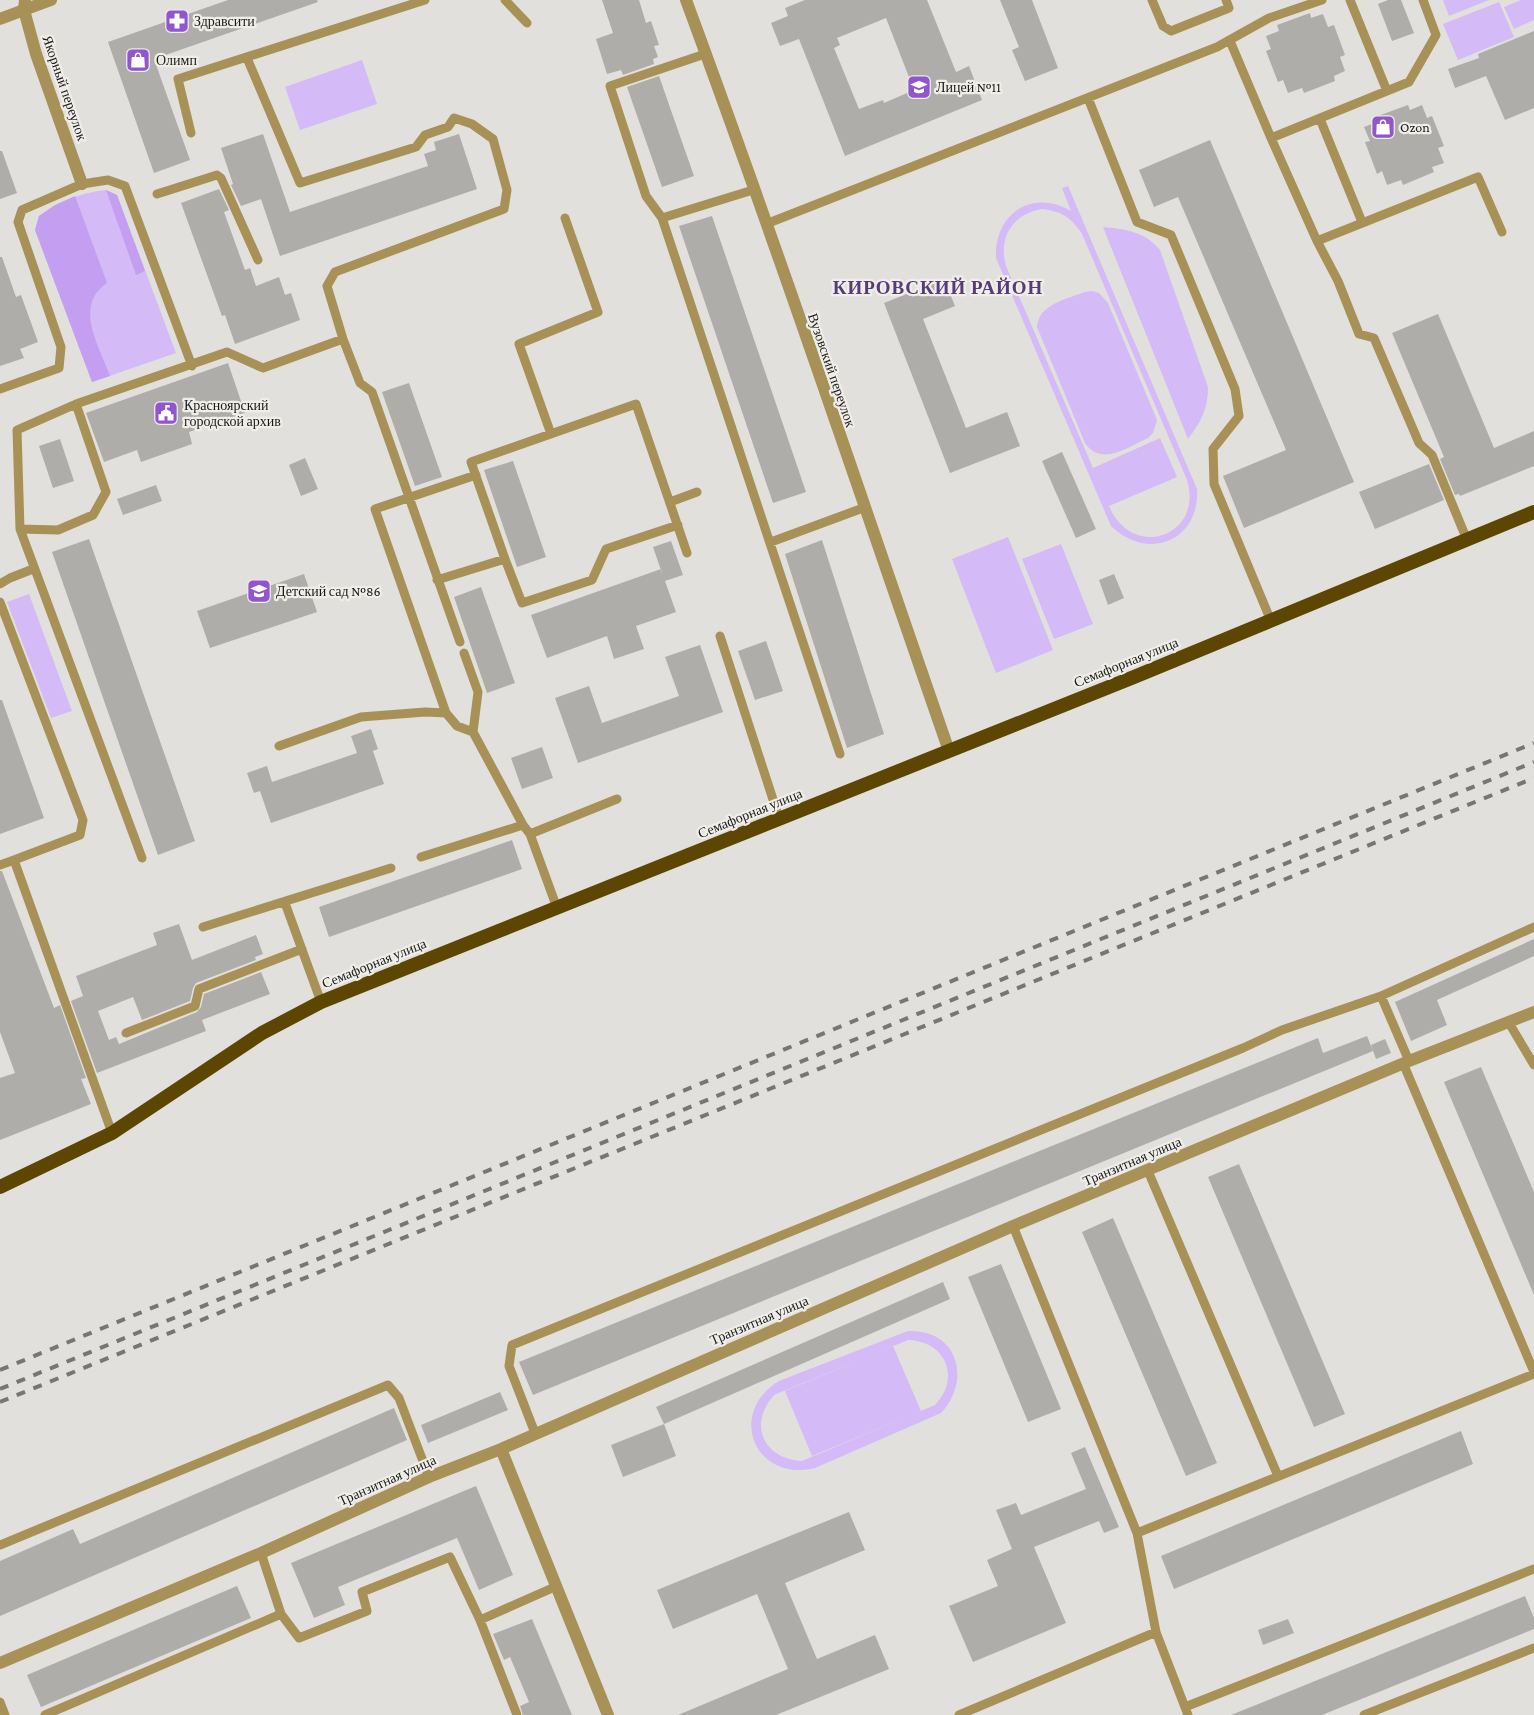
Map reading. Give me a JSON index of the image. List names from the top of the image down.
{
  "streets": {
    "highway": ["Семафорная улица"],
    "street": ["Якорный переулок", "Вузовский переулок", "Транзитная улица"]
  },
  "crossings": [
    ["Вузовский переулок", "Семафорная улица"]
  ],
  "districts": ["КИРОВСКИЙ РАЙОН"],
  "places": {
    "pharmacy": ["Здравсити"],
    "shop": ["Олимп", "Ozon"],
    "school or university": ["Лицей №11", "Детский сад №86"],
    "public building": ["Красноярский городской архив"]
  }
}
